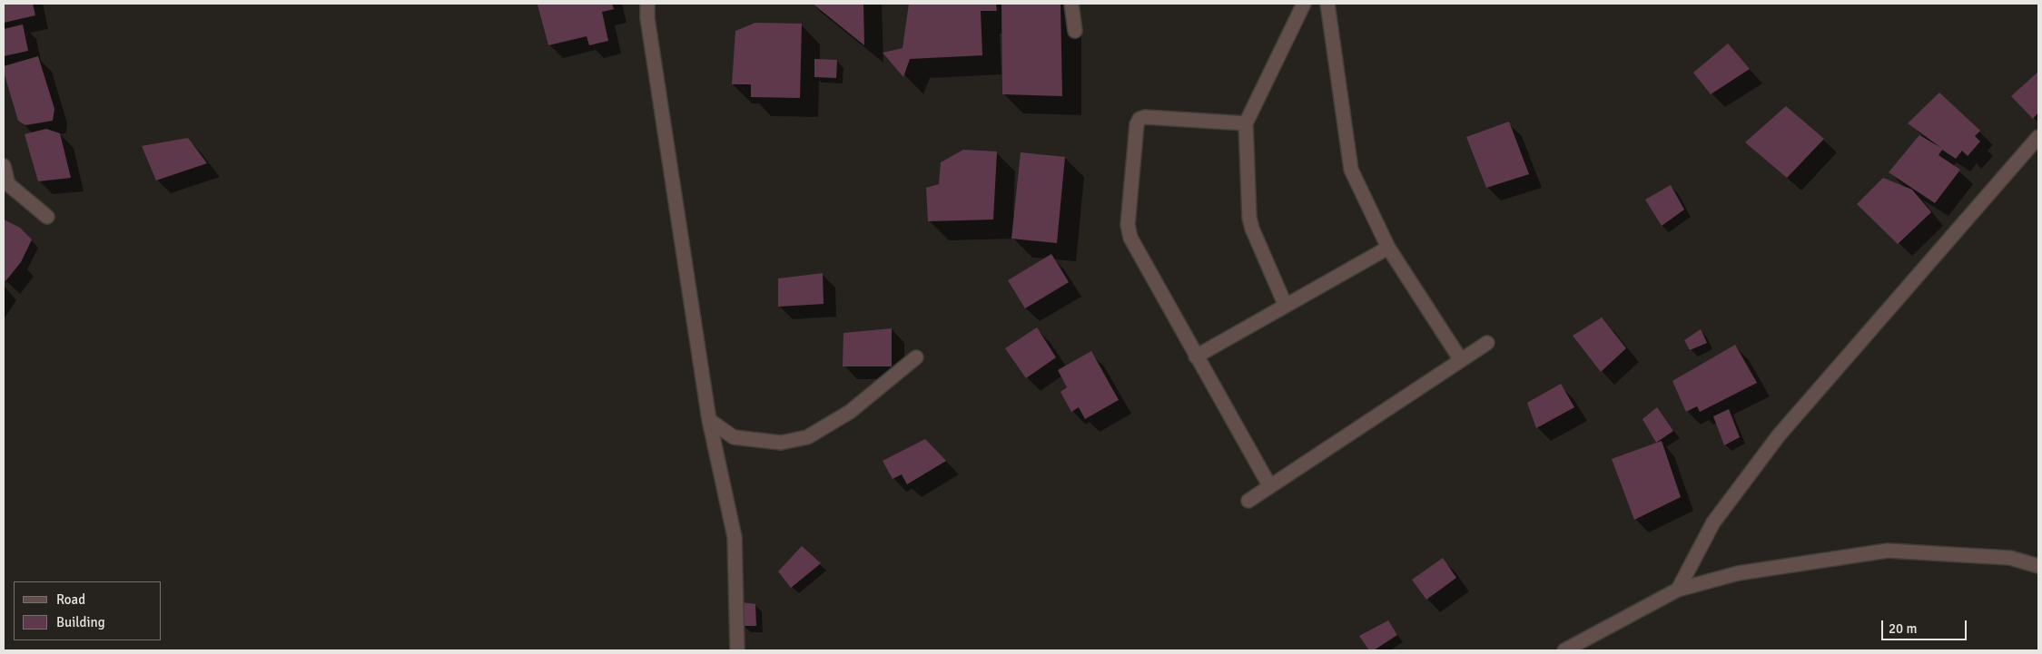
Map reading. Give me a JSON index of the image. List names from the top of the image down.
{
  "legend": ["Road", "Building"],
  "scale_bar": "20 m"
}
